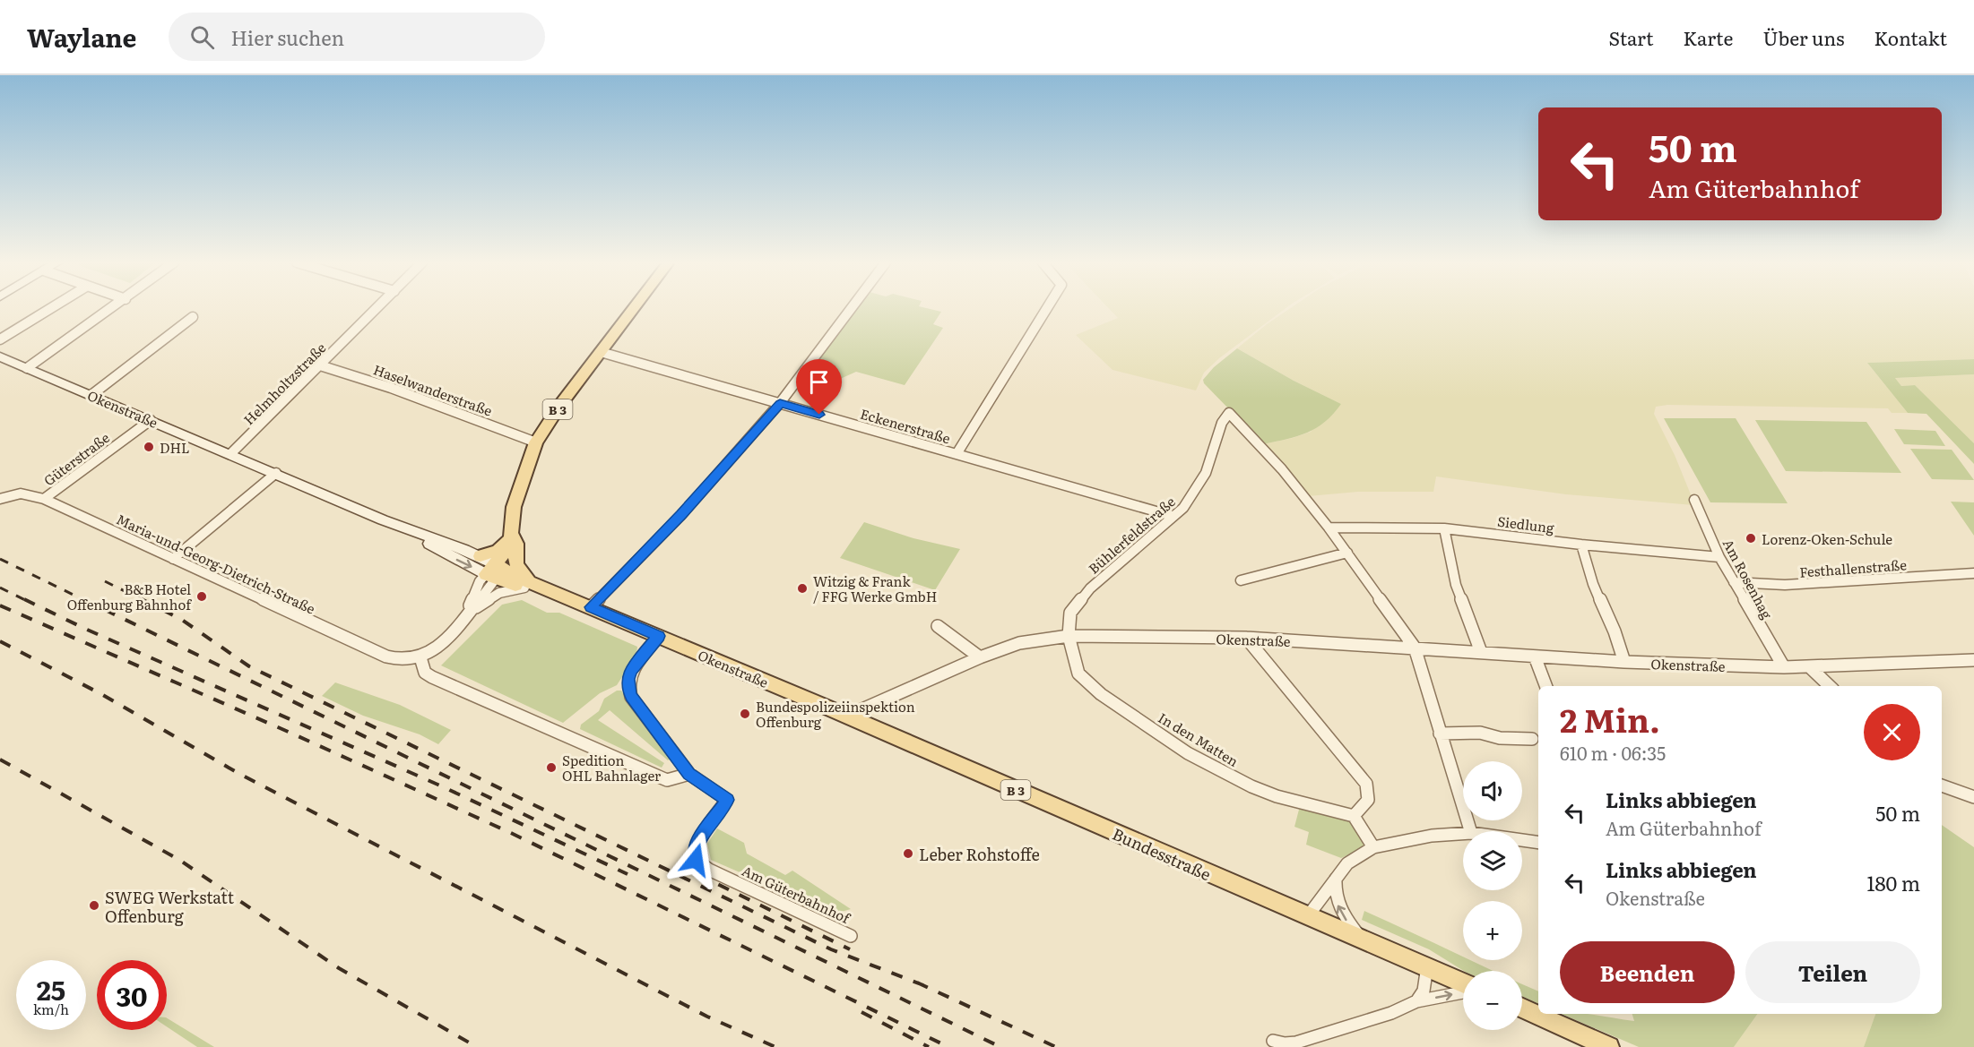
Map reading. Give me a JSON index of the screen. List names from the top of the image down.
{
  "streets": {
    "main road": ["Okenstraße", "B 3", "Bundesstraße"],
    "street": [
      "Helmholtzstraße",
      "Haselwanderstraße",
      "Eckenerstraße",
      "Güterstraße",
      "Siedlung",
      "Bühlerfeldstraße",
      "Maria-und-Georg-Dietrich-Straße",
      "Festhallenstraße",
      "Am Rosenhag",
      "In den Matten",
      "Am Güterbahnhof"
    ]
  },
  "crossings": [
    ["Helmholtzstraße", "Haselwanderstraße"],
    ["Helmholtzstraße", "Okenstraße"],
    ["Haselwanderstraße", "B 3"],
    ["Okenstraße", "B 3"],
    ["Okenstraße", "Güterstraße"],
    ["Okenstraße", "Bühlerfeldstraße"],
    ["Okenstraße", "Am Rosenhag"],
    ["Okenstraße", "In den Matten"],
    ["Okenstraße", "Bundesstraße"],
    ["Okenstraße", "Am Güterbahnhof"],
    ["B 3", "Eckenerstraße"],
    ["Eckenerstraße", "Bühlerfeldstraße"],
    ["Güterstraße", "Maria-und-Georg-Dietrich-Straße"],
    ["Siedlung", "Bühlerfeldstraße"],
    ["Siedlung", "Am Rosenhag"],
    ["Bühlerfeldstraße", "In den Matten"],
    ["Festhallenstraße", "Am Rosenhag"]
  ],
  "places": [
    "DHL",
    "Lorenz-Oken-Schule",
    "Witzig & Frank / FFG Werke GmbH",
    "B&B Hotel Offenburg Bahnhof",
    "Bundespolizeiinspektion Offenburg",
    "Spedition OHL Bahnlager",
    "Leber Rohstoffe",
    "SWEG Werkstatt Offenburg"
  ],
  "page": {
    "header": "Waylane",
    "search": "Hier suchen",
    "nav": [
      "Start",
      "Karte",
      "Über uns",
      "Kontakt"
    ],
    "turn": ["50 m", "Am Güterbahnhof"],
    "heading": ["2 Min.", "610 m · 06:35"],
    "map_buttons": ["+", "−"],
    "list": [
      {
        "name": "Links abbiegen",
        "note": "Am Güterbahnhof",
        "value": "50 m"
      },
      {
        "name": "Links abbiegen",
        "note": "Okenstraße",
        "value": "180 m"
      }
    ],
    "buttons": ["Beenden", "Teilen"],
    "speed": "25 km/h",
    "limit": "30"
  }
}
